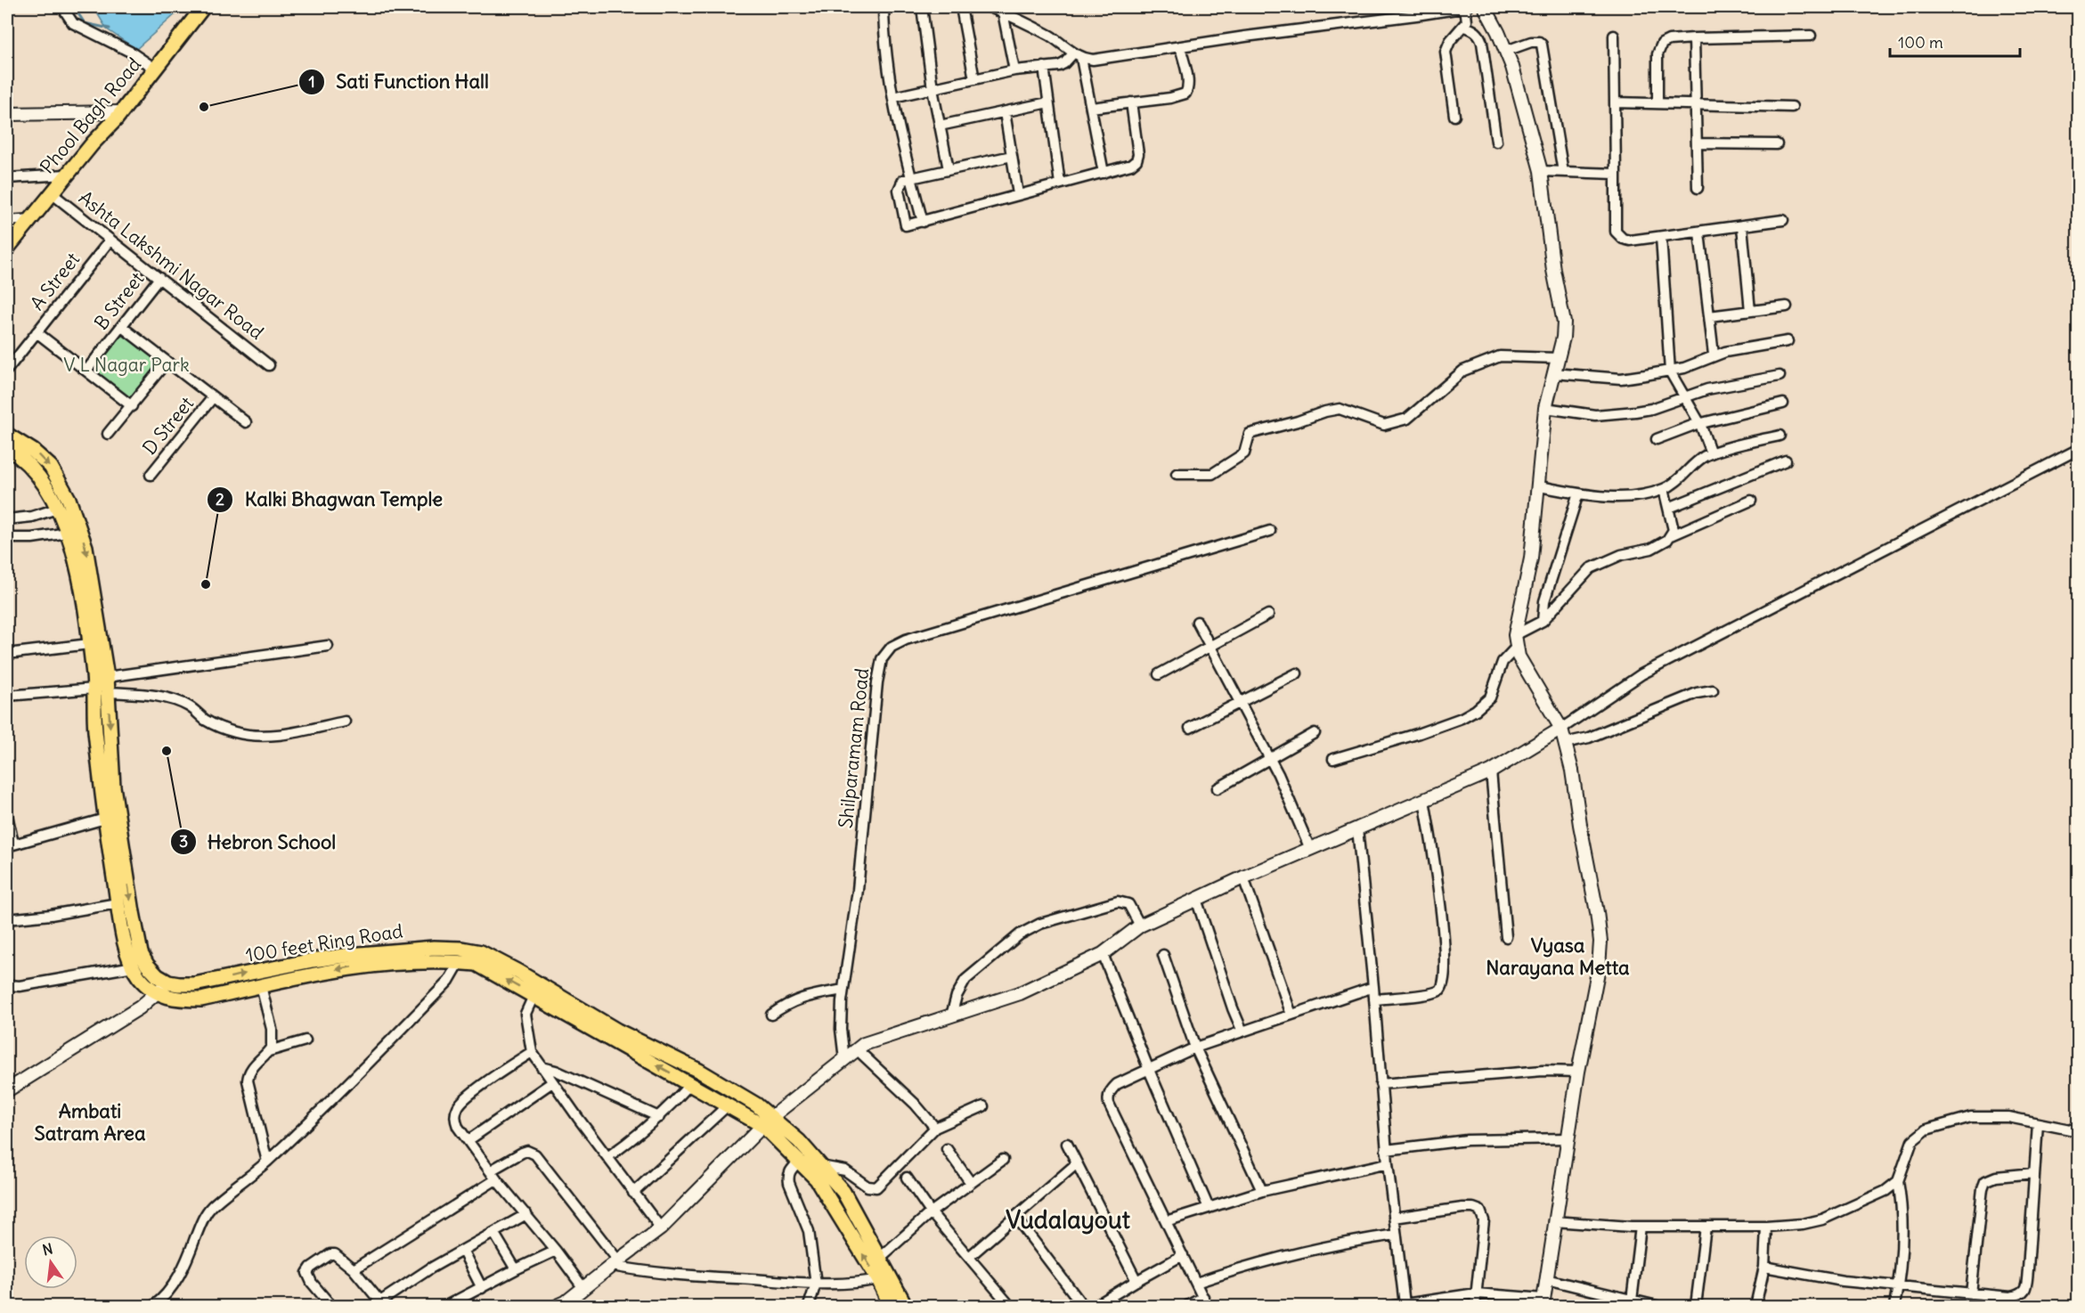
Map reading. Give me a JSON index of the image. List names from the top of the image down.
{
  "streets": {
    "main road": ["Phool Bagh Road", "100 feet Ring Road"],
    "street": [
      "Ashta Lakshmi Nagar Road",
      "A Street",
      "B Street",
      "D Street",
      "Shilparamam Road"
    ]
  },
  "crossings": [
    ["Phool Bagh Road", "Ashta Lakshmi Nagar Road"],
    ["Ashta Lakshmi Nagar Road", "A Street"],
    ["Ashta Lakshmi Nagar Road", "B Street"]
  ],
  "districts": ["Vyasa Narayana Metta", "Ambati Satram Area", "Vudalayout"],
  "parks": ["V L Nagar Park"],
  "places": ["Sati Function Hall", "Kalki Bhagwan Temple", "Hebron School"],
  "scale_bar": "100 m",
  "north": "top"
}
